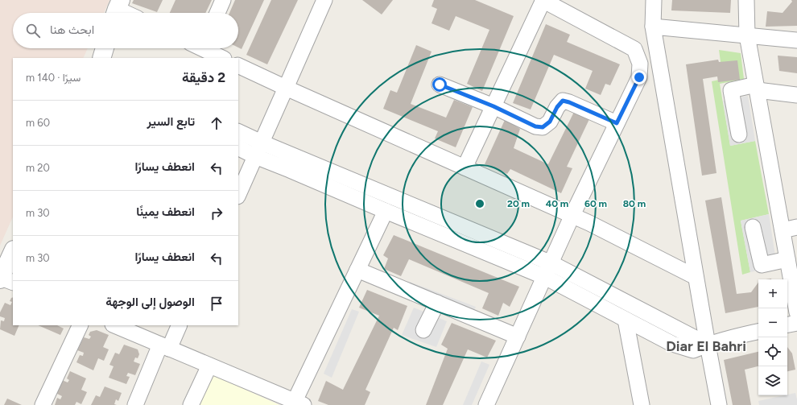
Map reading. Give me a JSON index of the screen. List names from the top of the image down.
{
  "districts": ["Diar El Bahri"],
  "page": {
    "search": "ابحث هنا",
    "heading": ["2 دقيقة", "سيرًا · 140 m"],
    "list": [
      ["تابع السير", "60 m"],
      ["انعطف يسارًا", "20 m"],
      ["انعطف يمينًا", "30 m"],
      ["انعطف يسارًا", "30 m"],
      "الوصول إلى الوجهة"
    ],
    "map_buttons": ["+", "−"]
  },
  "rings": [
    "20 m",
    "40 m",
    "60 m",
    "80 m"
  ]
}
